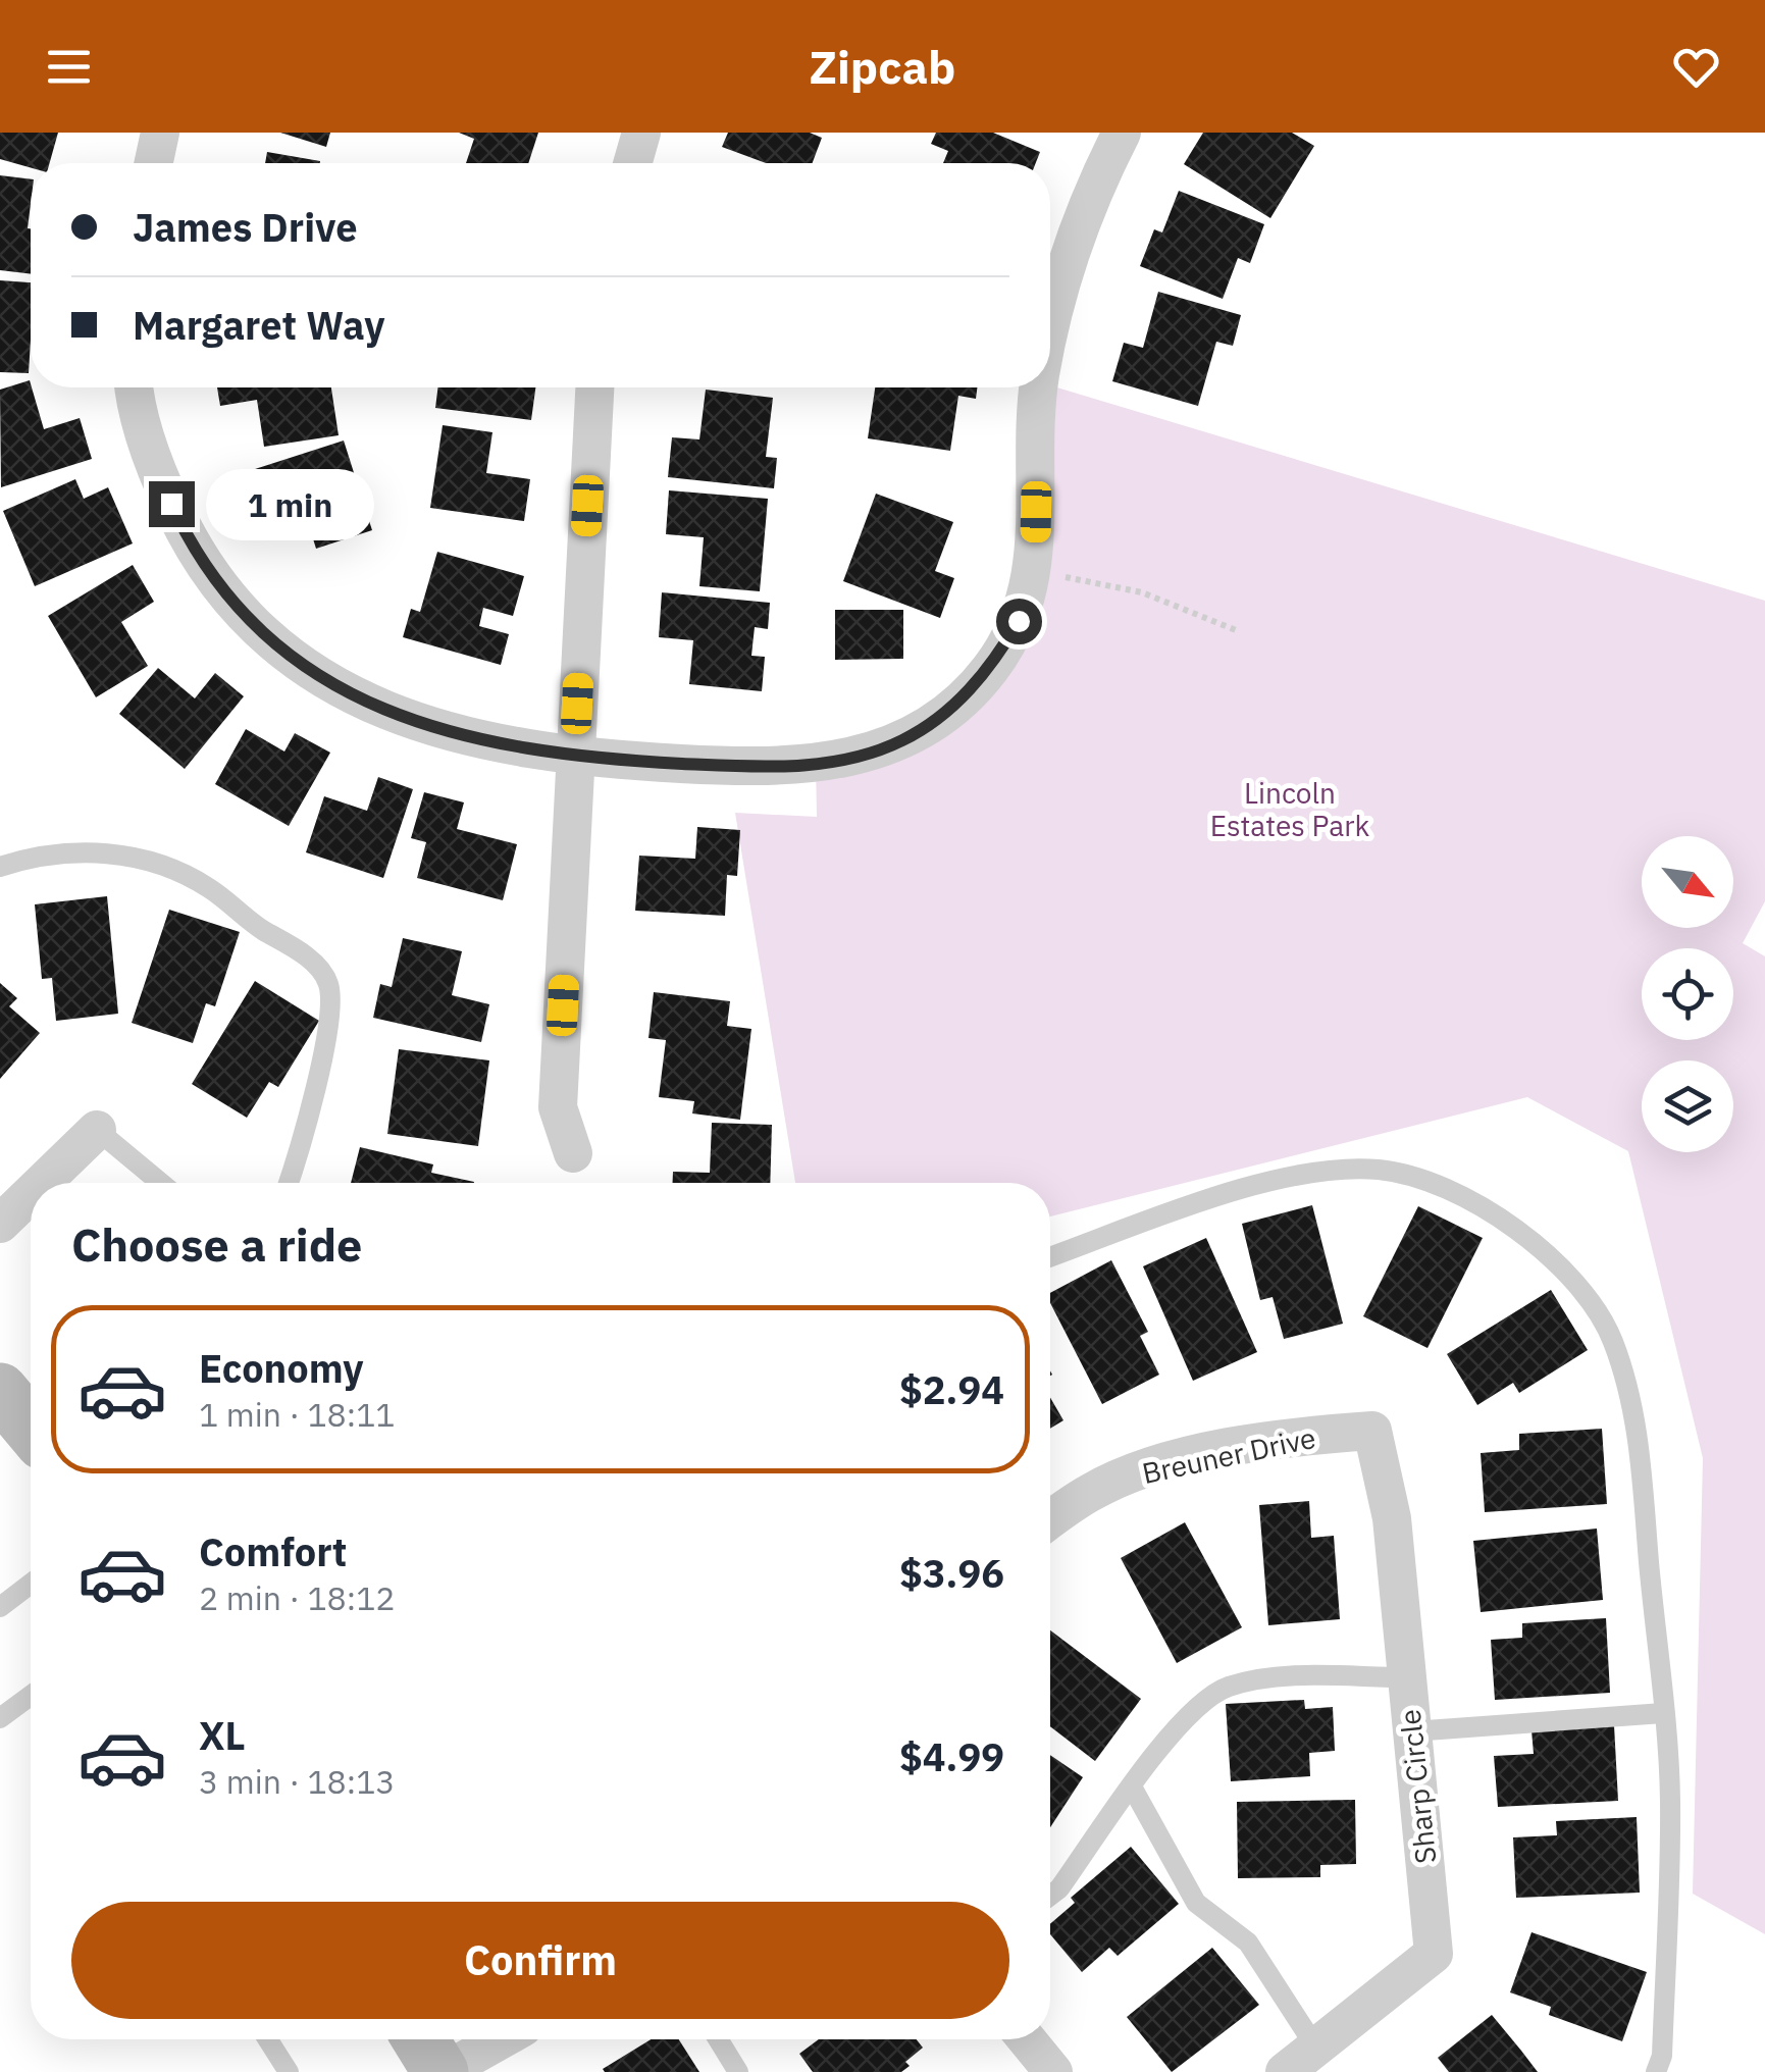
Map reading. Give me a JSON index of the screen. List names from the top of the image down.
{
  "streets": {
    "street": ["Breuner Drive", "Sharp Circle"]
  },
  "crossings": [
    ["Breuner Drive", "Sharp Circle"]
  ],
  "parks": ["Lincoln Estates Park"],
  "north": "bottom right",
  "page": {
    "header": "Zipcab",
    "banner": ["James Drive", "Margaret Way"],
    "bubble": "1 min",
    "heading": "Choose a ride",
    "list": [
      {
        "name": "Economy",
        "note": "1 min · 18:11",
        "value": "$2.94"
      },
      {
        "name": "Comfort",
        "note": "2 min · 18:12",
        "value": "$3.96"
      },
      {
        "name": "XL",
        "note": "3 min · 18:13",
        "value": "$4.99"
      }
    ],
    "buttons": "Confirm"
  }
}
